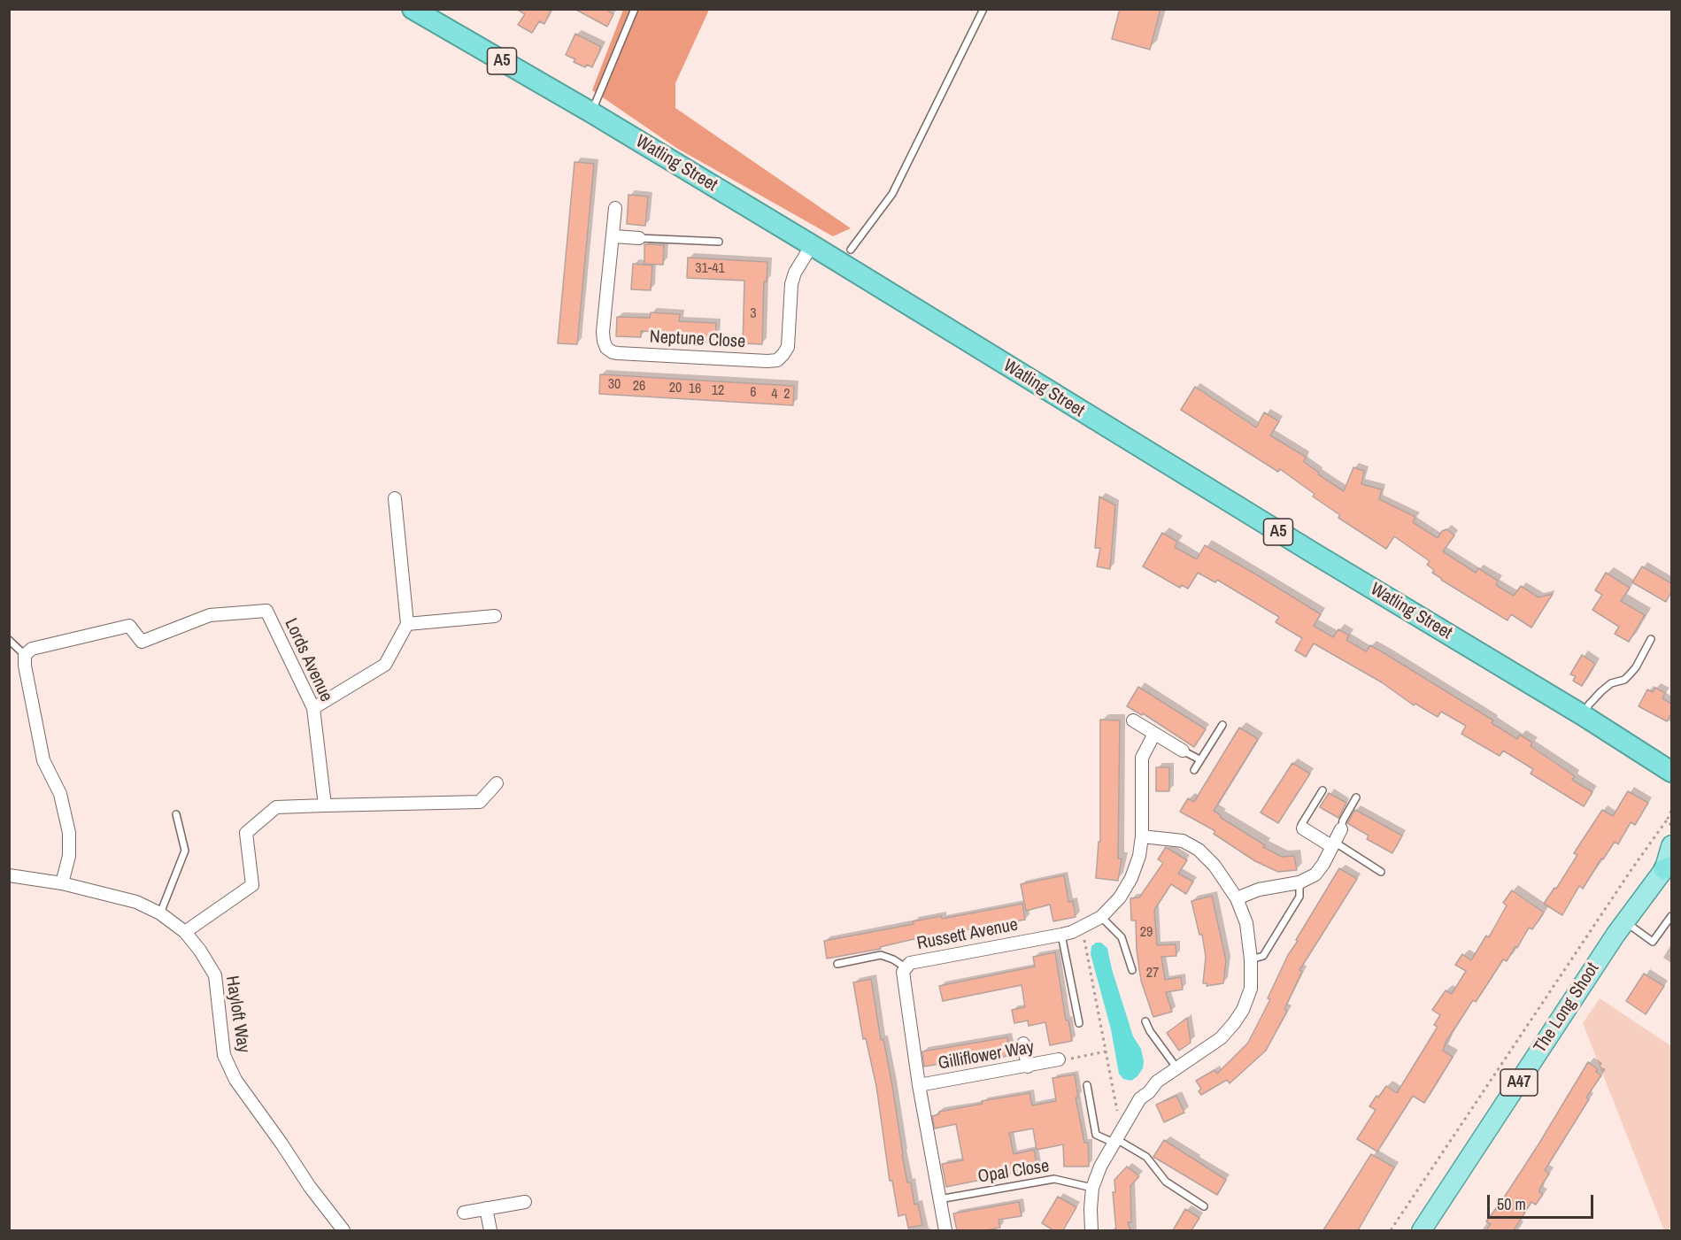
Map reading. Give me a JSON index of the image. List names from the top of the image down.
{
  "streets": {
    "highway": ["A5", "Watling Street"],
    "main road": ["The Long Shoot", "A47"],
    "street": [
      "Neptune Close",
      "Lords Avenue",
      "Russett Avenue",
      "Hayloft Way",
      "Gilliflower Way"
    ],
    "lane": ["Opal Close"]
  },
  "crossings": [
    ["Watling Street", "Neptune Close"],
    ["Russett Avenue", "Gilliflower Way"],
    ["Russett Avenue", "Opal Close"]
  ],
  "house_numbers": [
    "31-41",
    "3",
    "30",
    "26",
    "20",
    "16",
    "12",
    "6",
    "4",
    "2",
    "29",
    "27"
  ],
  "scale_bar": "50 m"
}
